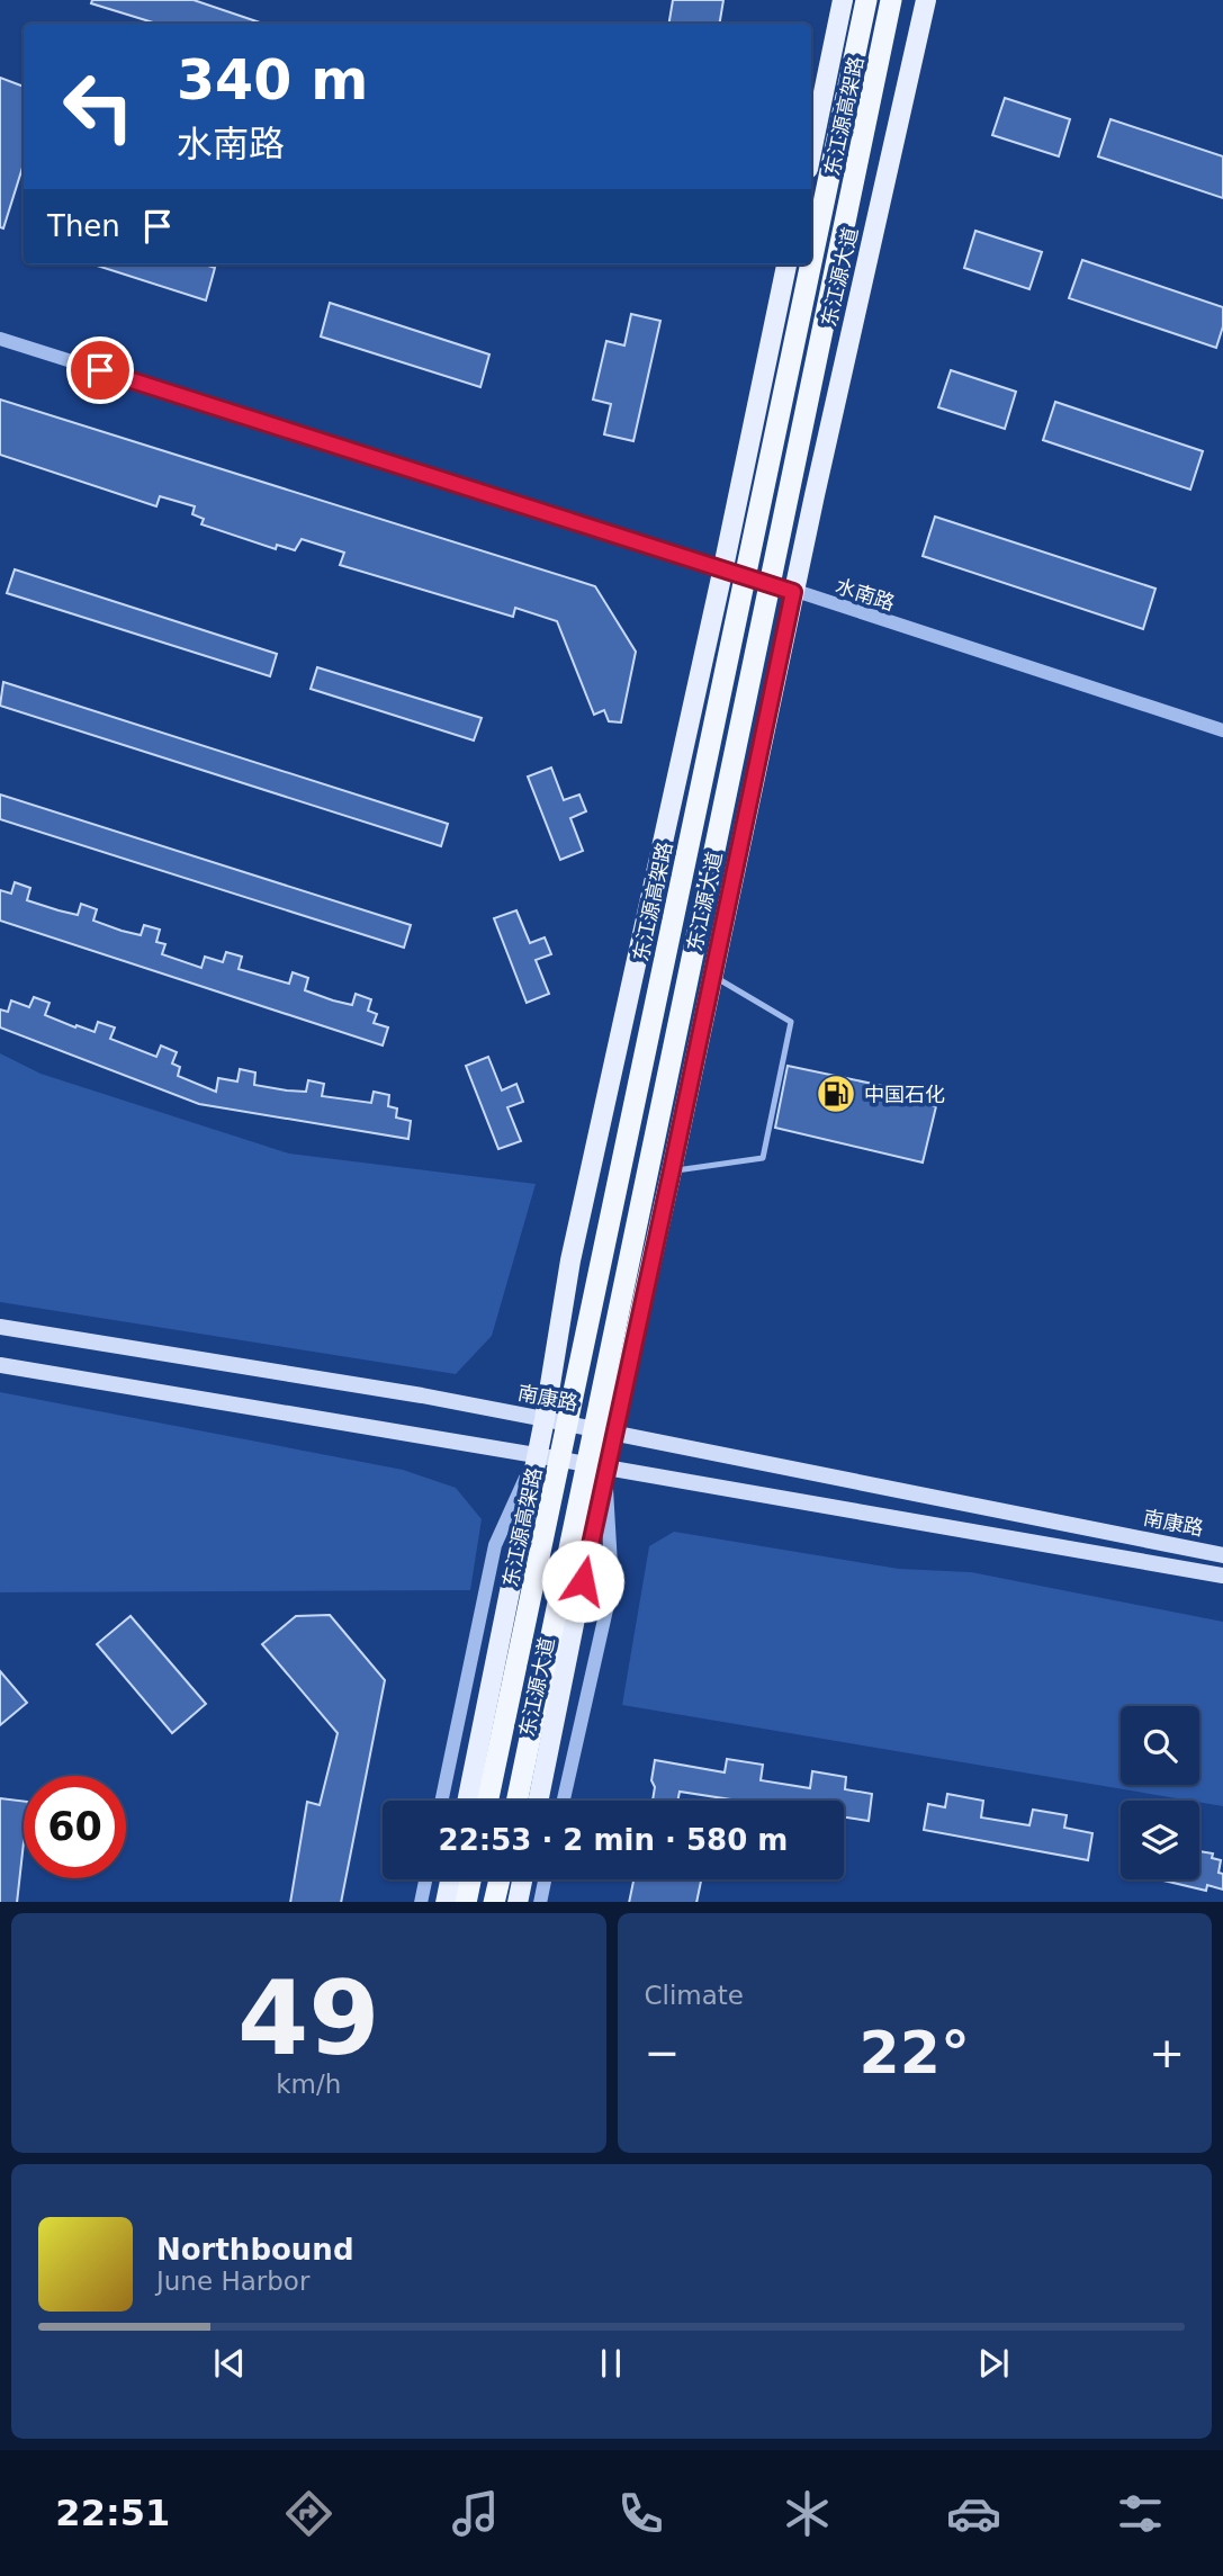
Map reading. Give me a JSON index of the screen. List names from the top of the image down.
{
  "streets": {
    "highway": ["东江源高架路"],
    "main road": ["东江源大道", "南康路"],
    "street": ["水南路"]
  },
  "crossings": [
    ["东江源大道", "水南路"],
    ["东江源大道", "南康路"]
  ],
  "places": {
    "fuel station": ["中国石化"]
  },
  "page": {
    "turn": ["340 m", "水南路"],
    "then": "Then",
    "limit": "60",
    "trip": "22:53 · 2 min · 580 m",
    "tile": [
      ["49", "km/h"],
      "Climate"
    ],
    "heat": ["−", "22°", "+"],
    "song": ["Northbound", "June Harbor"],
    "tabs": "22:51"
  }
}
